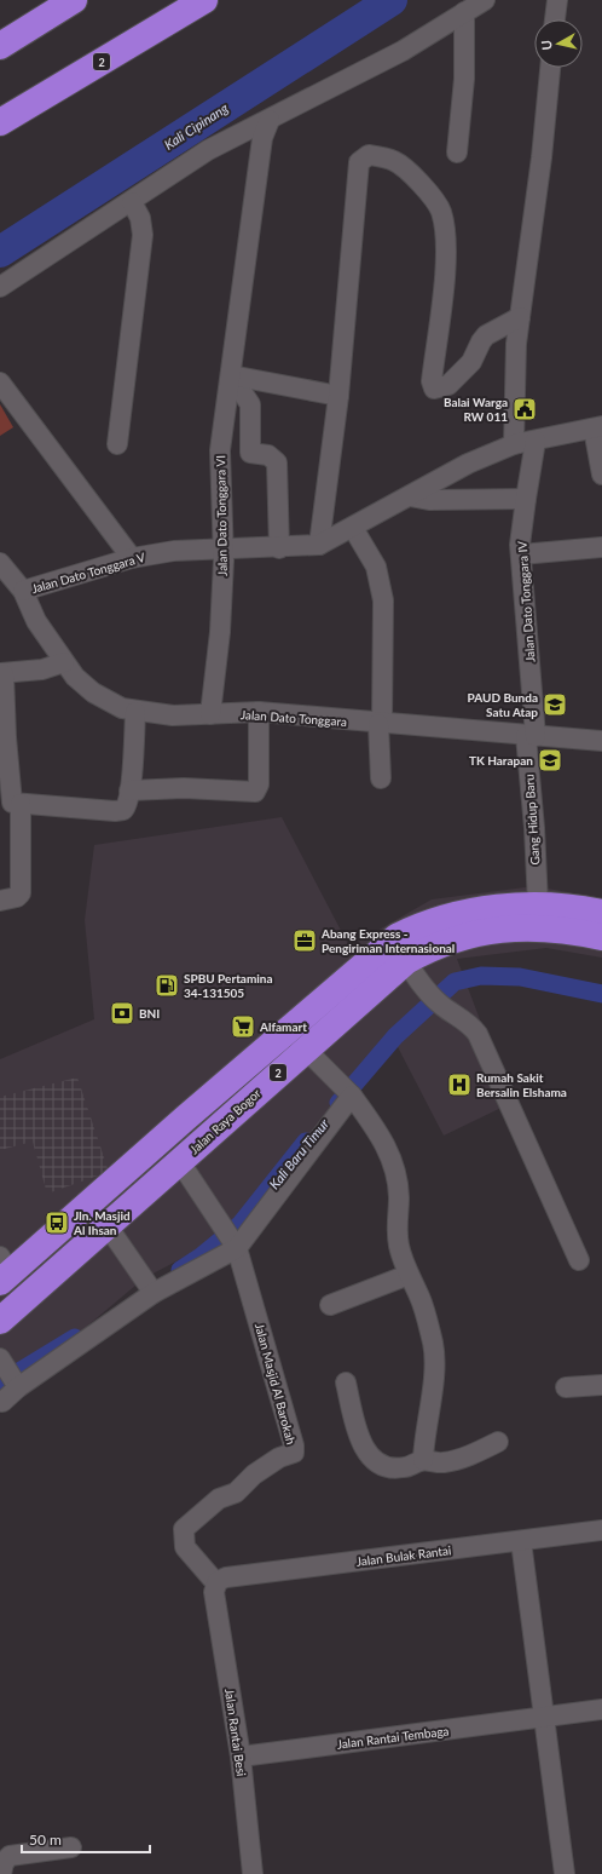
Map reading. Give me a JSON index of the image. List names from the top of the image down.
{
  "streets": {
    "highway": ["2", "Jalan Raya Bogor"],
    "street": [
      "Jalan Dato Tonggara VI",
      "Jalan Dato Tonggara V",
      "Jalan Dato Tonggara IV",
      "Jalan Dato Tonggara",
      "Gang Hidup Baru",
      "Jalan Masjid Al Barokah",
      "Jalan Bulak Rantai",
      "Jalan Rantai Besi",
      "Jalan Rantai Tembaga"
    ]
  },
  "crossings": [
    ["2", "Gang Hidup Baru"],
    ["Jalan Dato Tonggara VI", "Jalan Dato Tonggara V"],
    ["Jalan Dato Tonggara VI", "Jalan Dato Tonggara"],
    ["Jalan Dato Tonggara V", "Jalan Dato Tonggara IV"],
    ["Jalan Dato Tonggara V", "Jalan Dato Tonggara"],
    ["Jalan Dato Tonggara IV", "Jalan Dato Tonggara"],
    ["Jalan Dato Tonggara IV", "Gang Hidup Baru"],
    ["Jalan Dato Tonggara", "Gang Hidup Baru"],
    ["Jalan Raya Bogor", "Jalan Masjid Al Barokah"],
    ["Jalan Masjid Al Barokah", "Jalan Bulak Rantai"],
    ["Jalan Masjid Al Barokah", "Jalan Rantai Besi"],
    ["Jalan Bulak Rantai", "Jalan Rantai Besi"],
    ["Jalan Rantai Besi", "Jalan Rantai Tembaga"]
  ],
  "water": ["Kali Cipinang", "Kali Baru Timur"],
  "places": {
    "public building": ["Balai Warga RW 011"],
    "school or university": ["PAUD Bunda Satu Atap", "TK Harapan"],
    "office": ["Abang Express - Pengiriman Internasional"],
    "fuel station": ["SPBU Pertamina 34-131505"],
    "bank": ["BNI"],
    "supermarket": ["Alfamart"],
    "hospital": ["Rumah Sakit Bersalin Elshama"],
    "bus stop": ["Jln. Masjid Al Ihsan"]
  },
  "scale_bar": "50 m",
  "north": "left"
}
